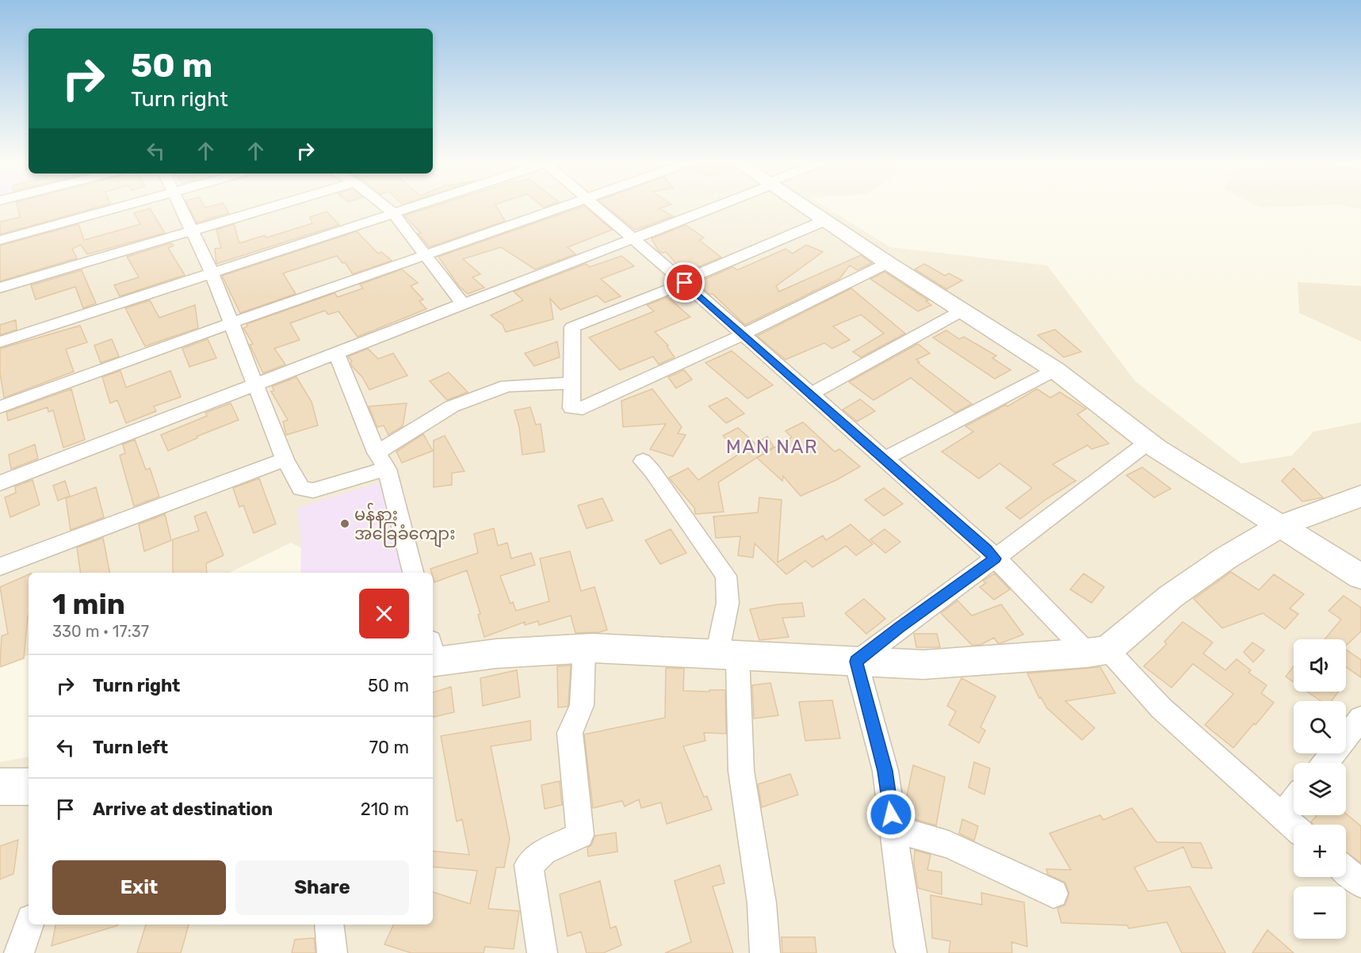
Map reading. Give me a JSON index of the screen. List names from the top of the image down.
{
  "districts": ["MAN NAR"],
  "places": ["မန်နား အခြေခံကျေား"],
  "page": {
    "turn": ["50 m", "Turn right"],
    "heading": ["1 min", "330 m · 17:37"],
    "map_buttons": ["+", "−"],
    "list": [
      {
        "name": "Turn right",
        "value": "50 m"
      },
      {
        "name": "Turn left",
        "value": "70 m"
      },
      {
        "name": "Arrive at destination",
        "value": "210 m"
      }
    ],
    "buttons": ["Exit", "Share"]
  }
}
